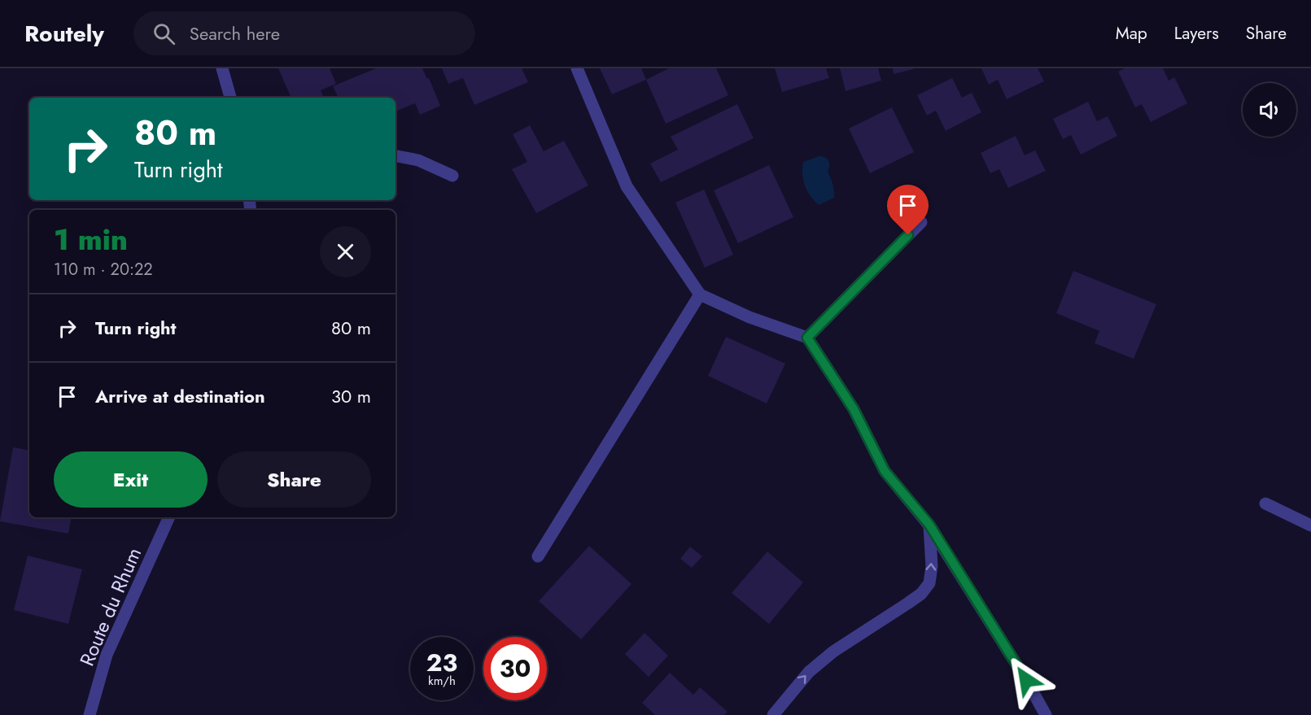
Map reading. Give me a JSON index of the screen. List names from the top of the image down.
{
  "streets": {
    "street": ["Route du Rhum"]
  },
  "page": {
    "header": "Routely",
    "search": "Search here",
    "nav": ["Map", "Layers", "Share"],
    "turn": ["80 m", "Turn right"],
    "heading": ["1 min", "110 m · 20:22"],
    "list": [
      {
        "name": "Turn right",
        "value": "80 m"
      },
      {
        "name": "Arrive at destination",
        "value": "30 m"
      }
    ],
    "buttons": ["Exit", "Share"],
    "speed": "23 km/h",
    "limit": "30"
  }
}
